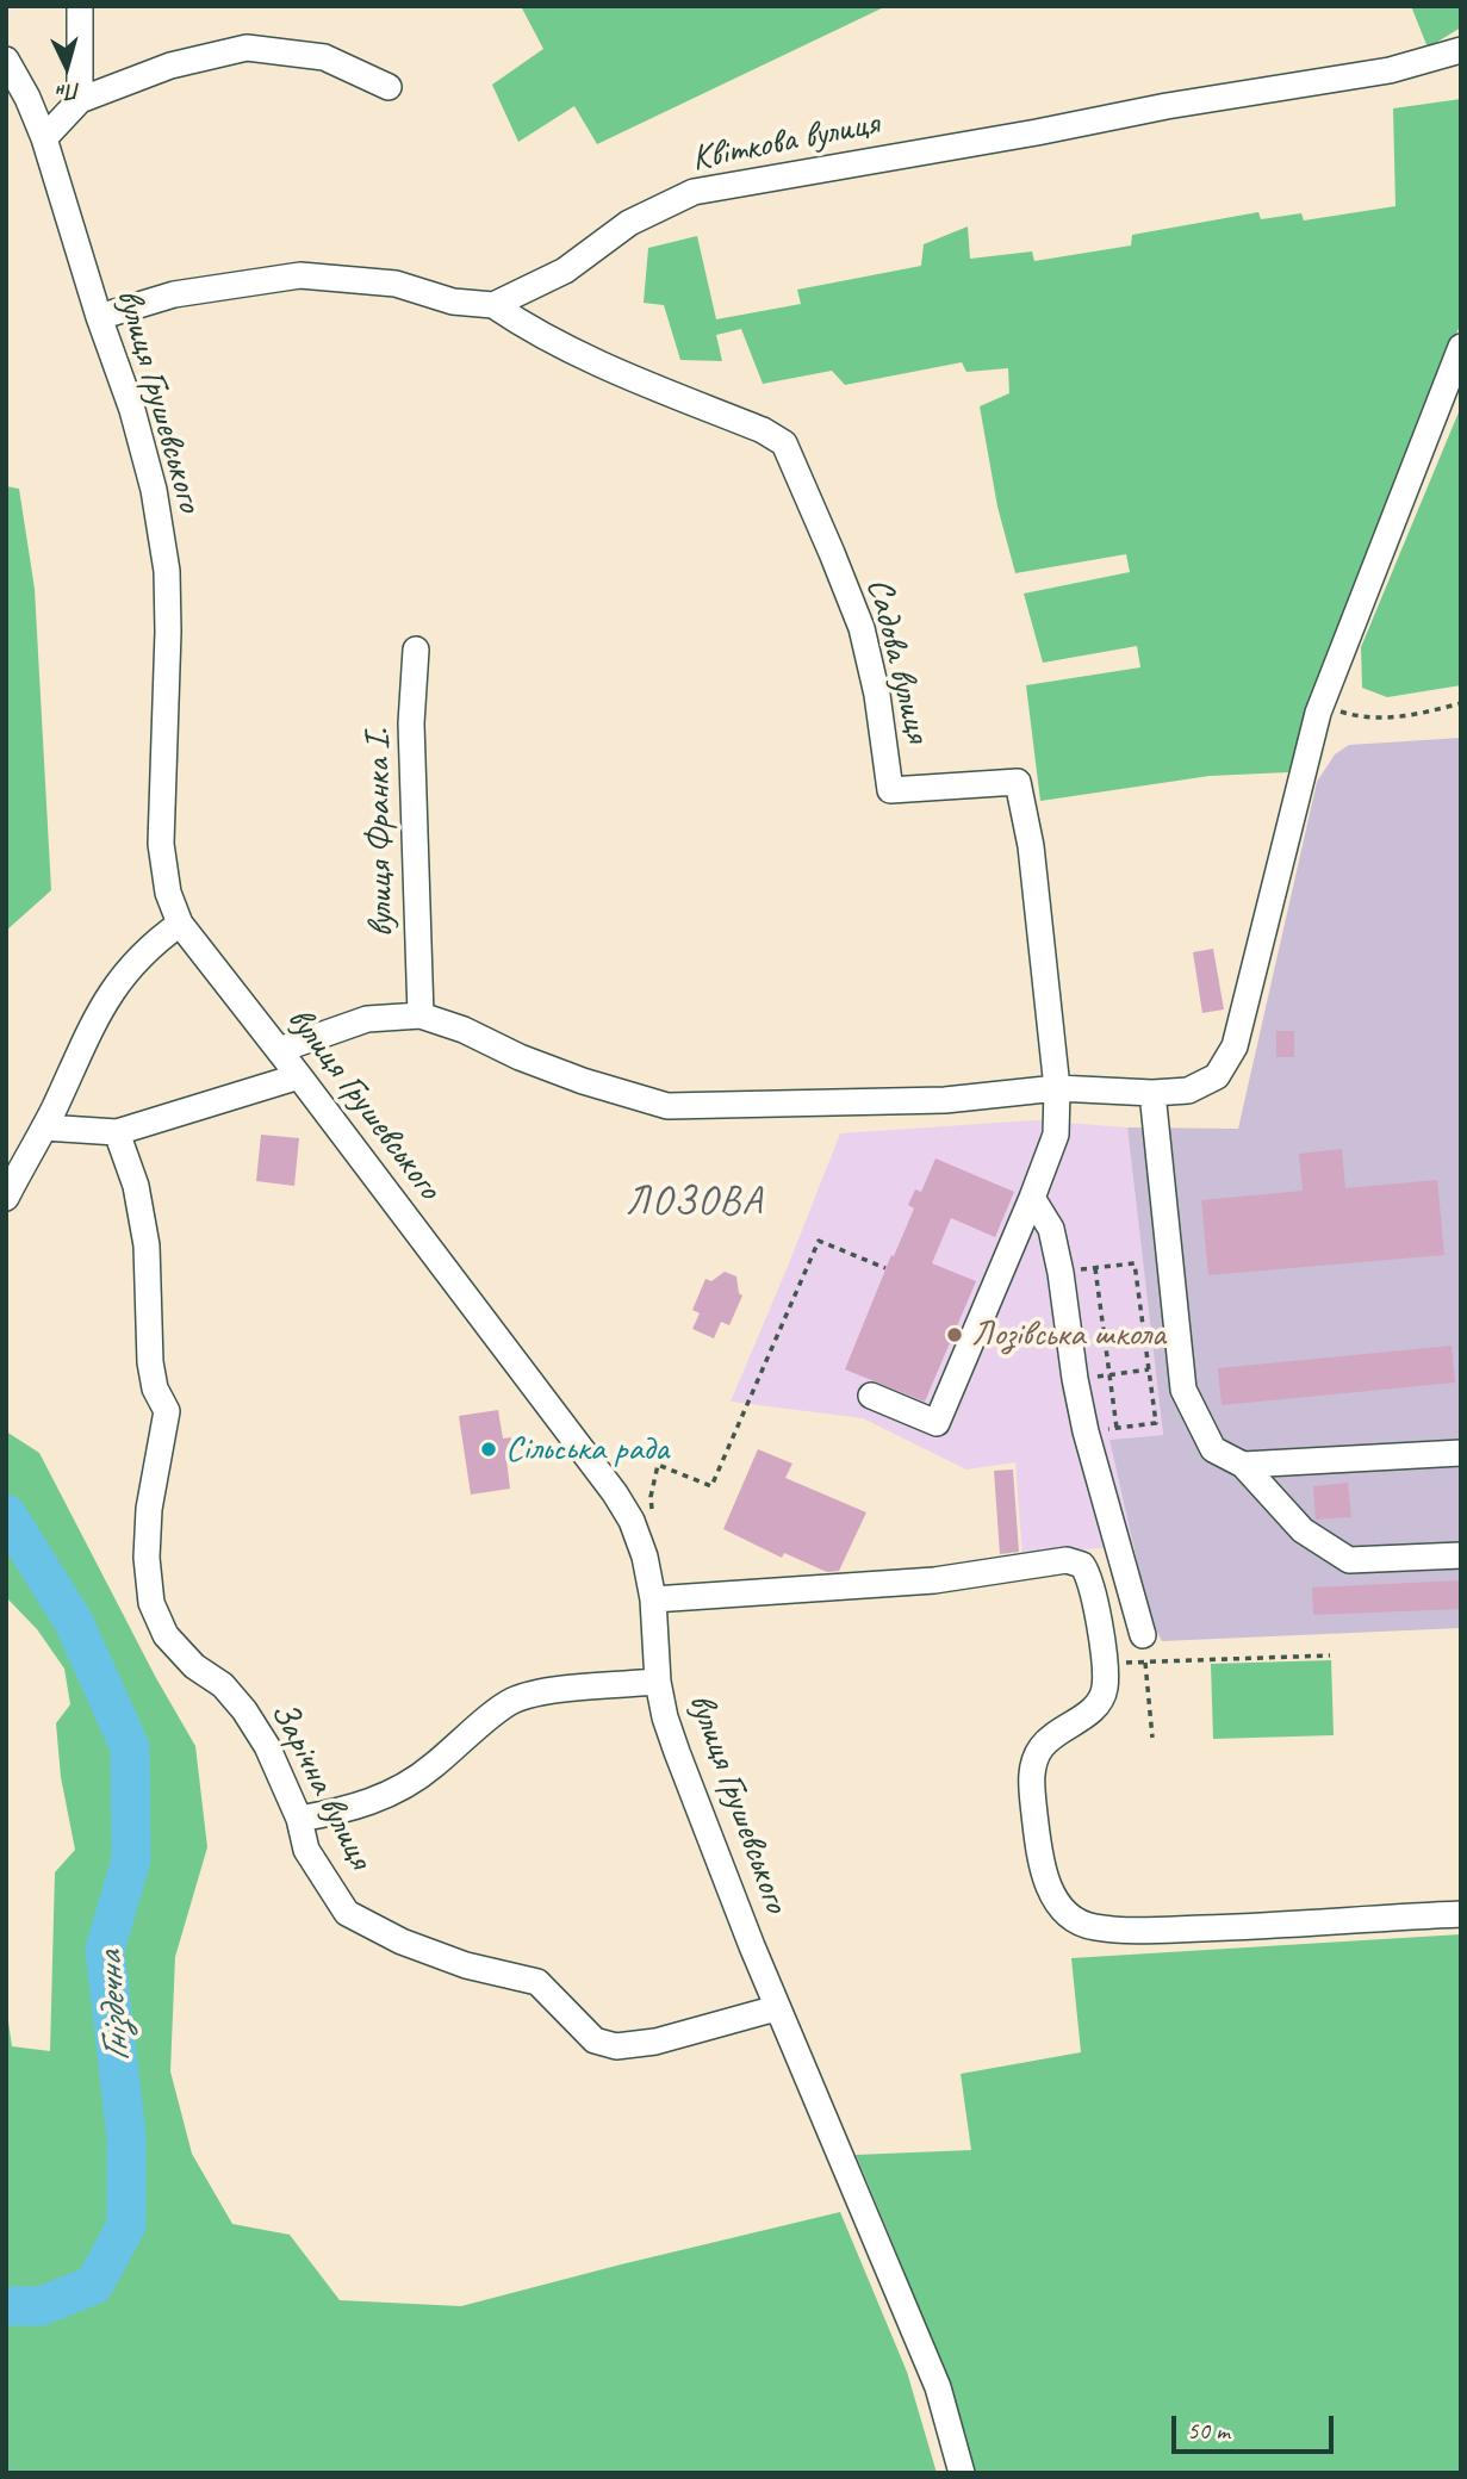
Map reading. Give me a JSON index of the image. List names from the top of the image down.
{
  "streets": {
    "street": [
      "Квіткова вулиця",
      "вулиця Грушевського",
      "Садова вулиця",
      "вулиця Франка І.",
      "Зарічна вулиця"
    ]
  },
  "crossings": [
    ["Квіткова вулиця", "Садова вулиця"],
    ["вулиця Грушевського", "Зарічна вулиця"]
  ],
  "districts": ["ЛОЗОВА"],
  "water": ["Гніздечна"],
  "places": ["Лозівська школа", "Сільська рада"],
  "scale_bar": "50 m",
  "north": "bottom"
}
